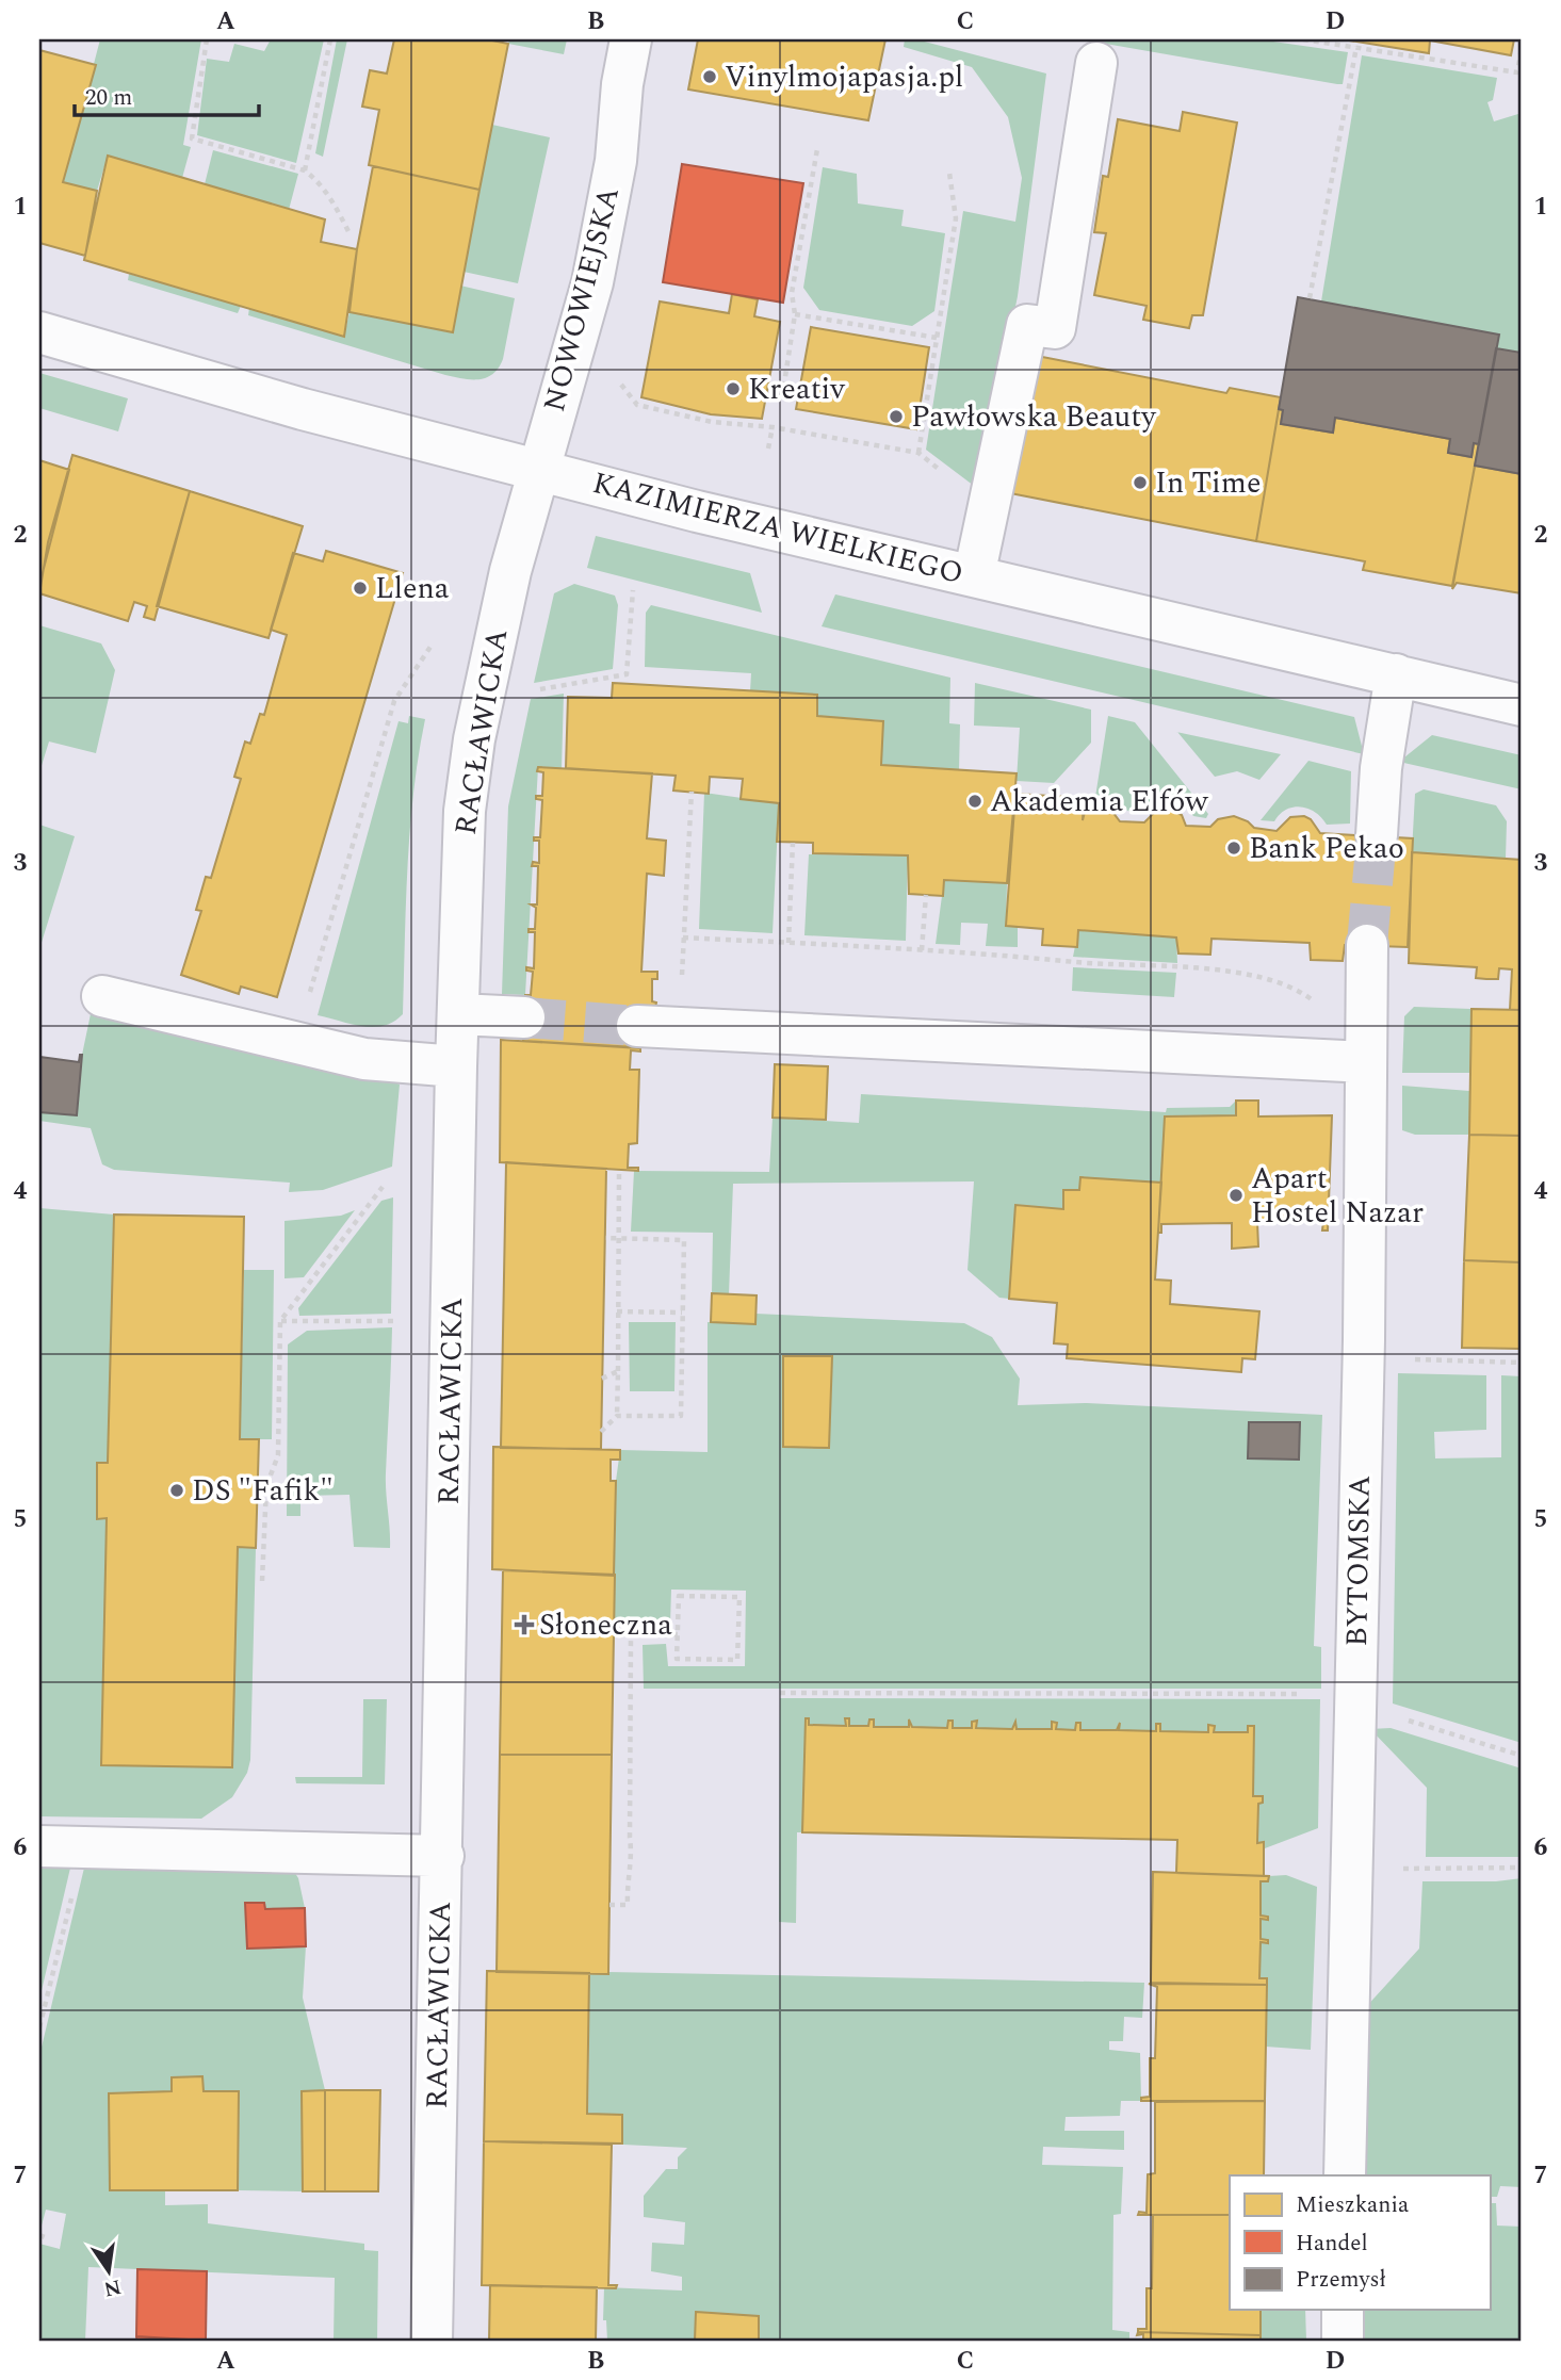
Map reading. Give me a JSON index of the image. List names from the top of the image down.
{
  "streets": {
    "street": [
      "NOWOWIEJSKA",
      "KAZIMIERZA WIELKIEGO",
      "RACŁAWICKA",
      "BYTOMSKA"
    ]
  },
  "crossings": [
    ["NOWOWIEJSKA", "KAZIMIERZA WIELKIEGO"],
    ["NOWOWIEJSKA", "RACŁAWICKA"],
    ["KAZIMIERZA WIELKIEGO", "RACŁAWICKA"]
  ],
  "places": {
    "other": [
      "Vinylmojapasja.pl",
      "Kreativ",
      "Pawłowska Beauty",
      "In Time",
      "Llena",
      "Akademia Elfów",
      "Bank Pekao",
      "Apart Hostel Nazar",
      "DS \"Fafik\""
    ],
    "health": ["Słoneczna"]
  },
  "legend": ["Mieszkania", "Handel", "Przemysł"],
  "scale_bar": "20 m",
  "north": "bottom",
  "grid": {
    "columns": [
      "A",
      "B",
      "C",
      "D"
    ],
    "rows": [
      "1",
      "2",
      "3",
      "4",
      "5",
      "6",
      "7"
    ]
  }
}
